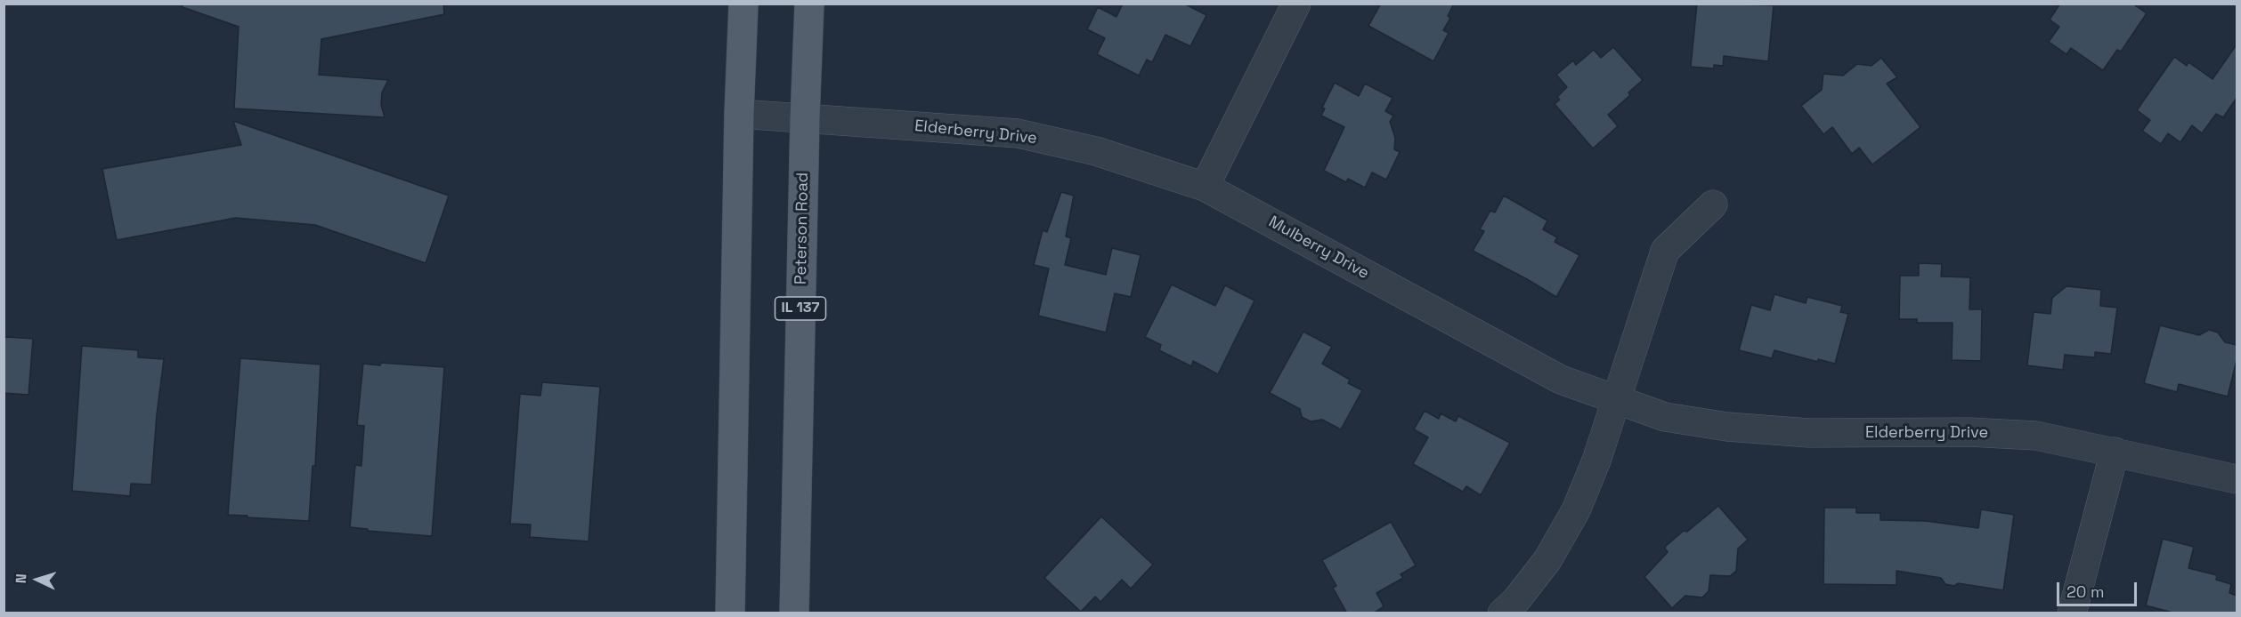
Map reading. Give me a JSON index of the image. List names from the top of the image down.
{
  "streets": {
    "main road": ["Peterson Road", "IL 137"],
    "street": ["Elderberry Drive", "Mulberry Drive"]
  },
  "crossings": [
    ["Elderberry Drive", "Peterson Road"],
    ["Elderberry Drive", "Mulberry Drive"]
  ],
  "scale_bar": "20 m",
  "north": "left"
}
